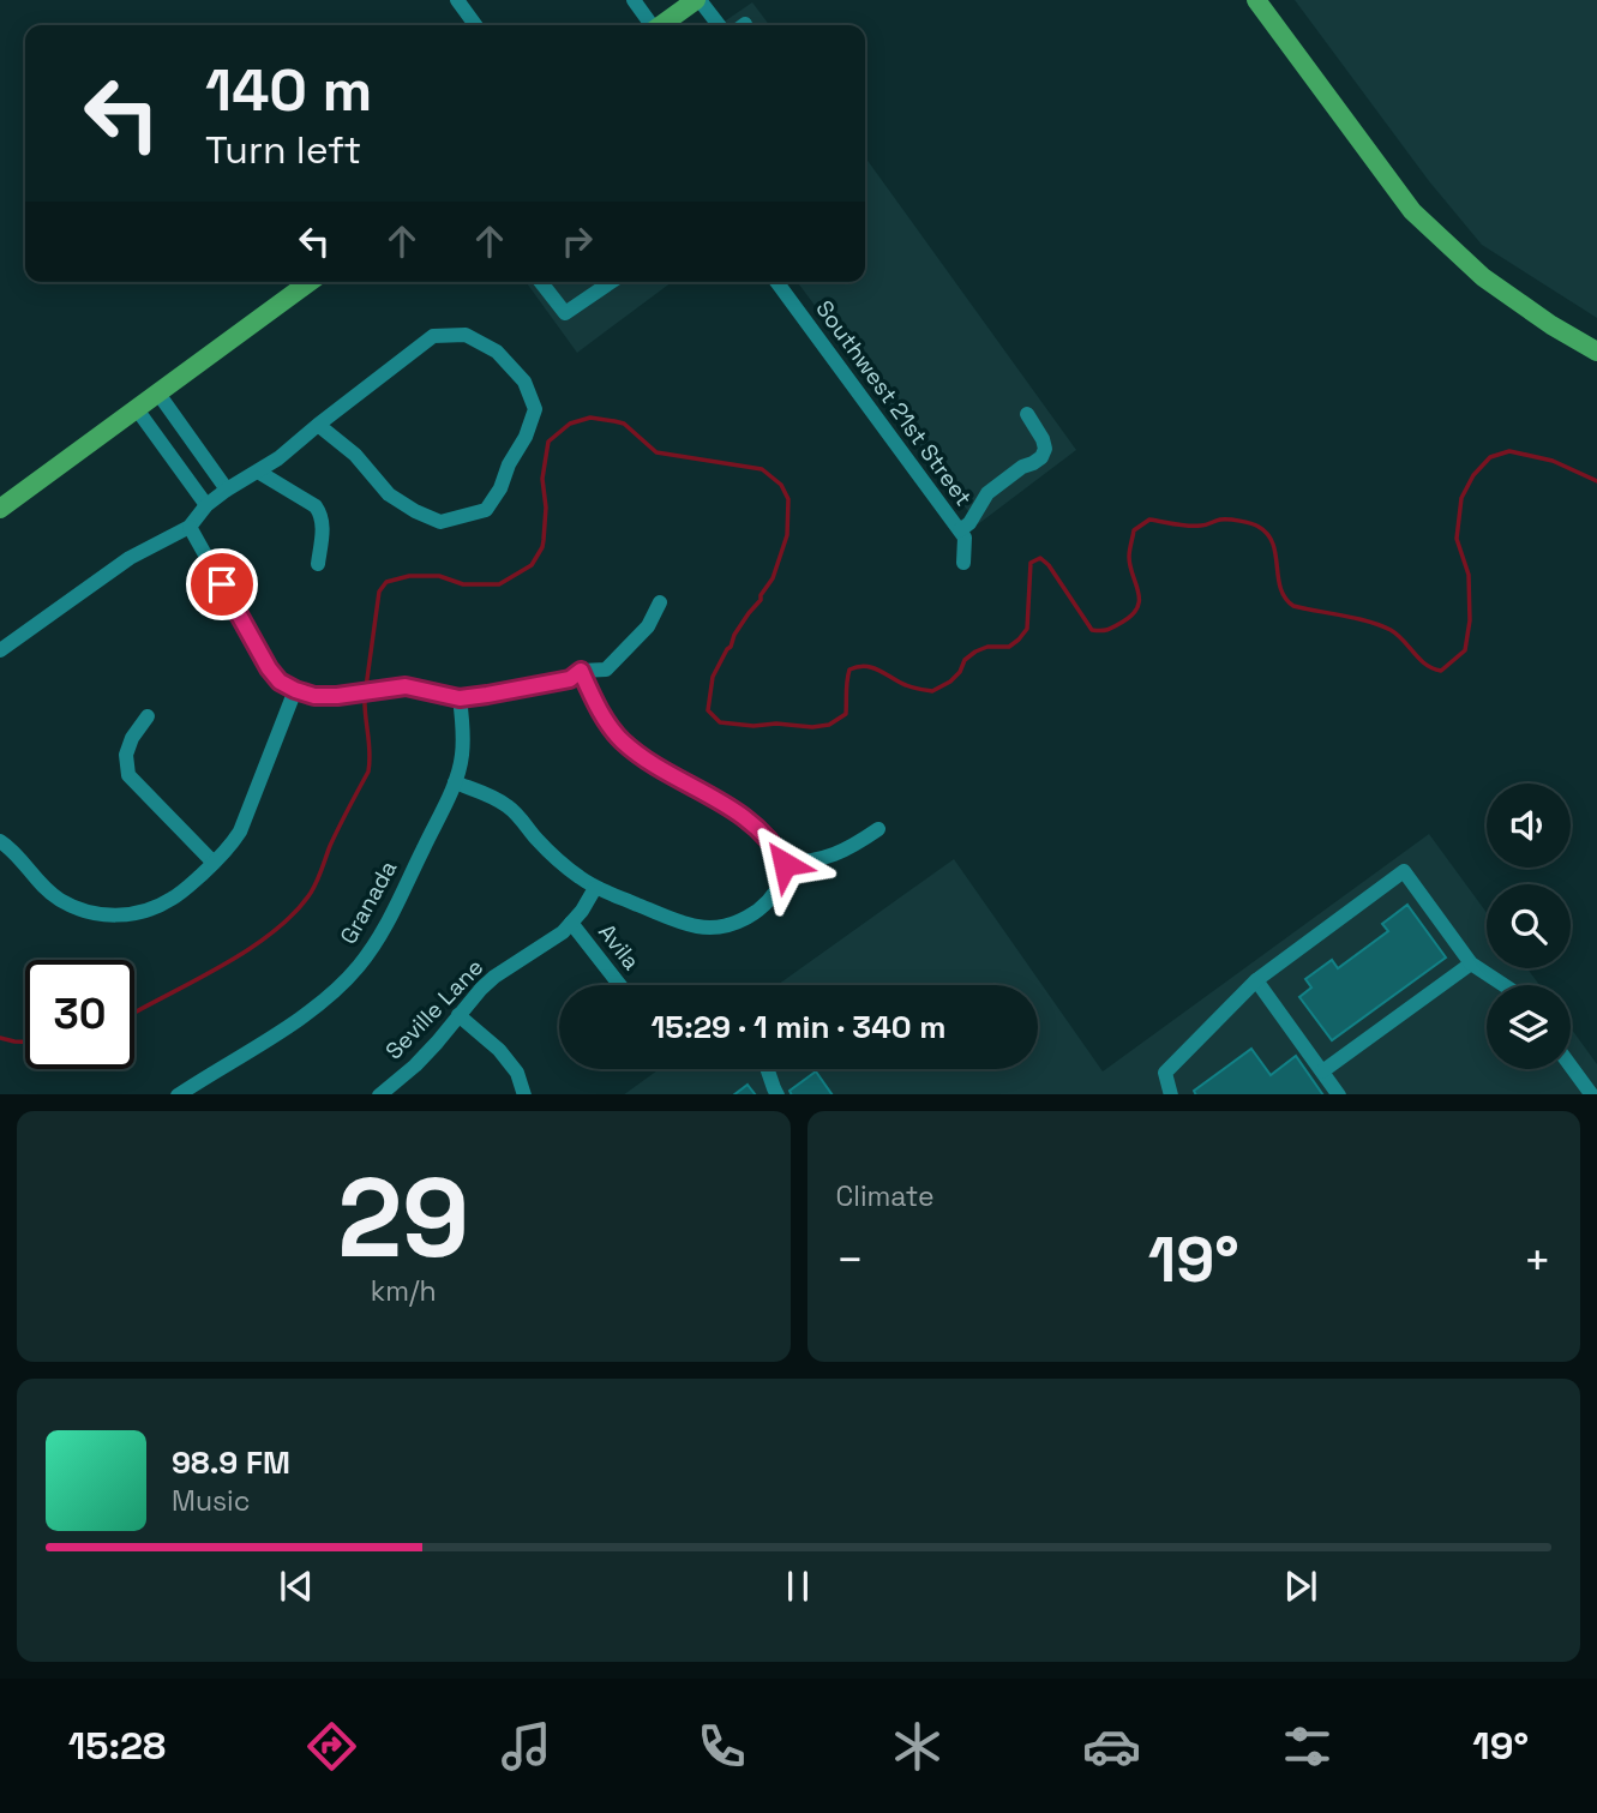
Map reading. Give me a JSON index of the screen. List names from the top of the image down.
{
  "streets": {
    "street": [
      "Southwest 21st Street",
      "Granada",
      "Avila",
      "Seville Lane"
    ]
  },
  "crossings": [
    ["Avila", "Seville Lane"]
  ],
  "page": {
    "turn": ["140 m", "Turn left"],
    "limit": "30",
    "trip": "15:29 · 1 min · 340 m",
    "tile": [
      ["29", "km/h"],
      "Climate"
    ],
    "heat": ["−", "19°", "+"],
    "song": ["98.9 FM", "Music"],
    "tabs": ["15:28", "19°"]
  }
}
